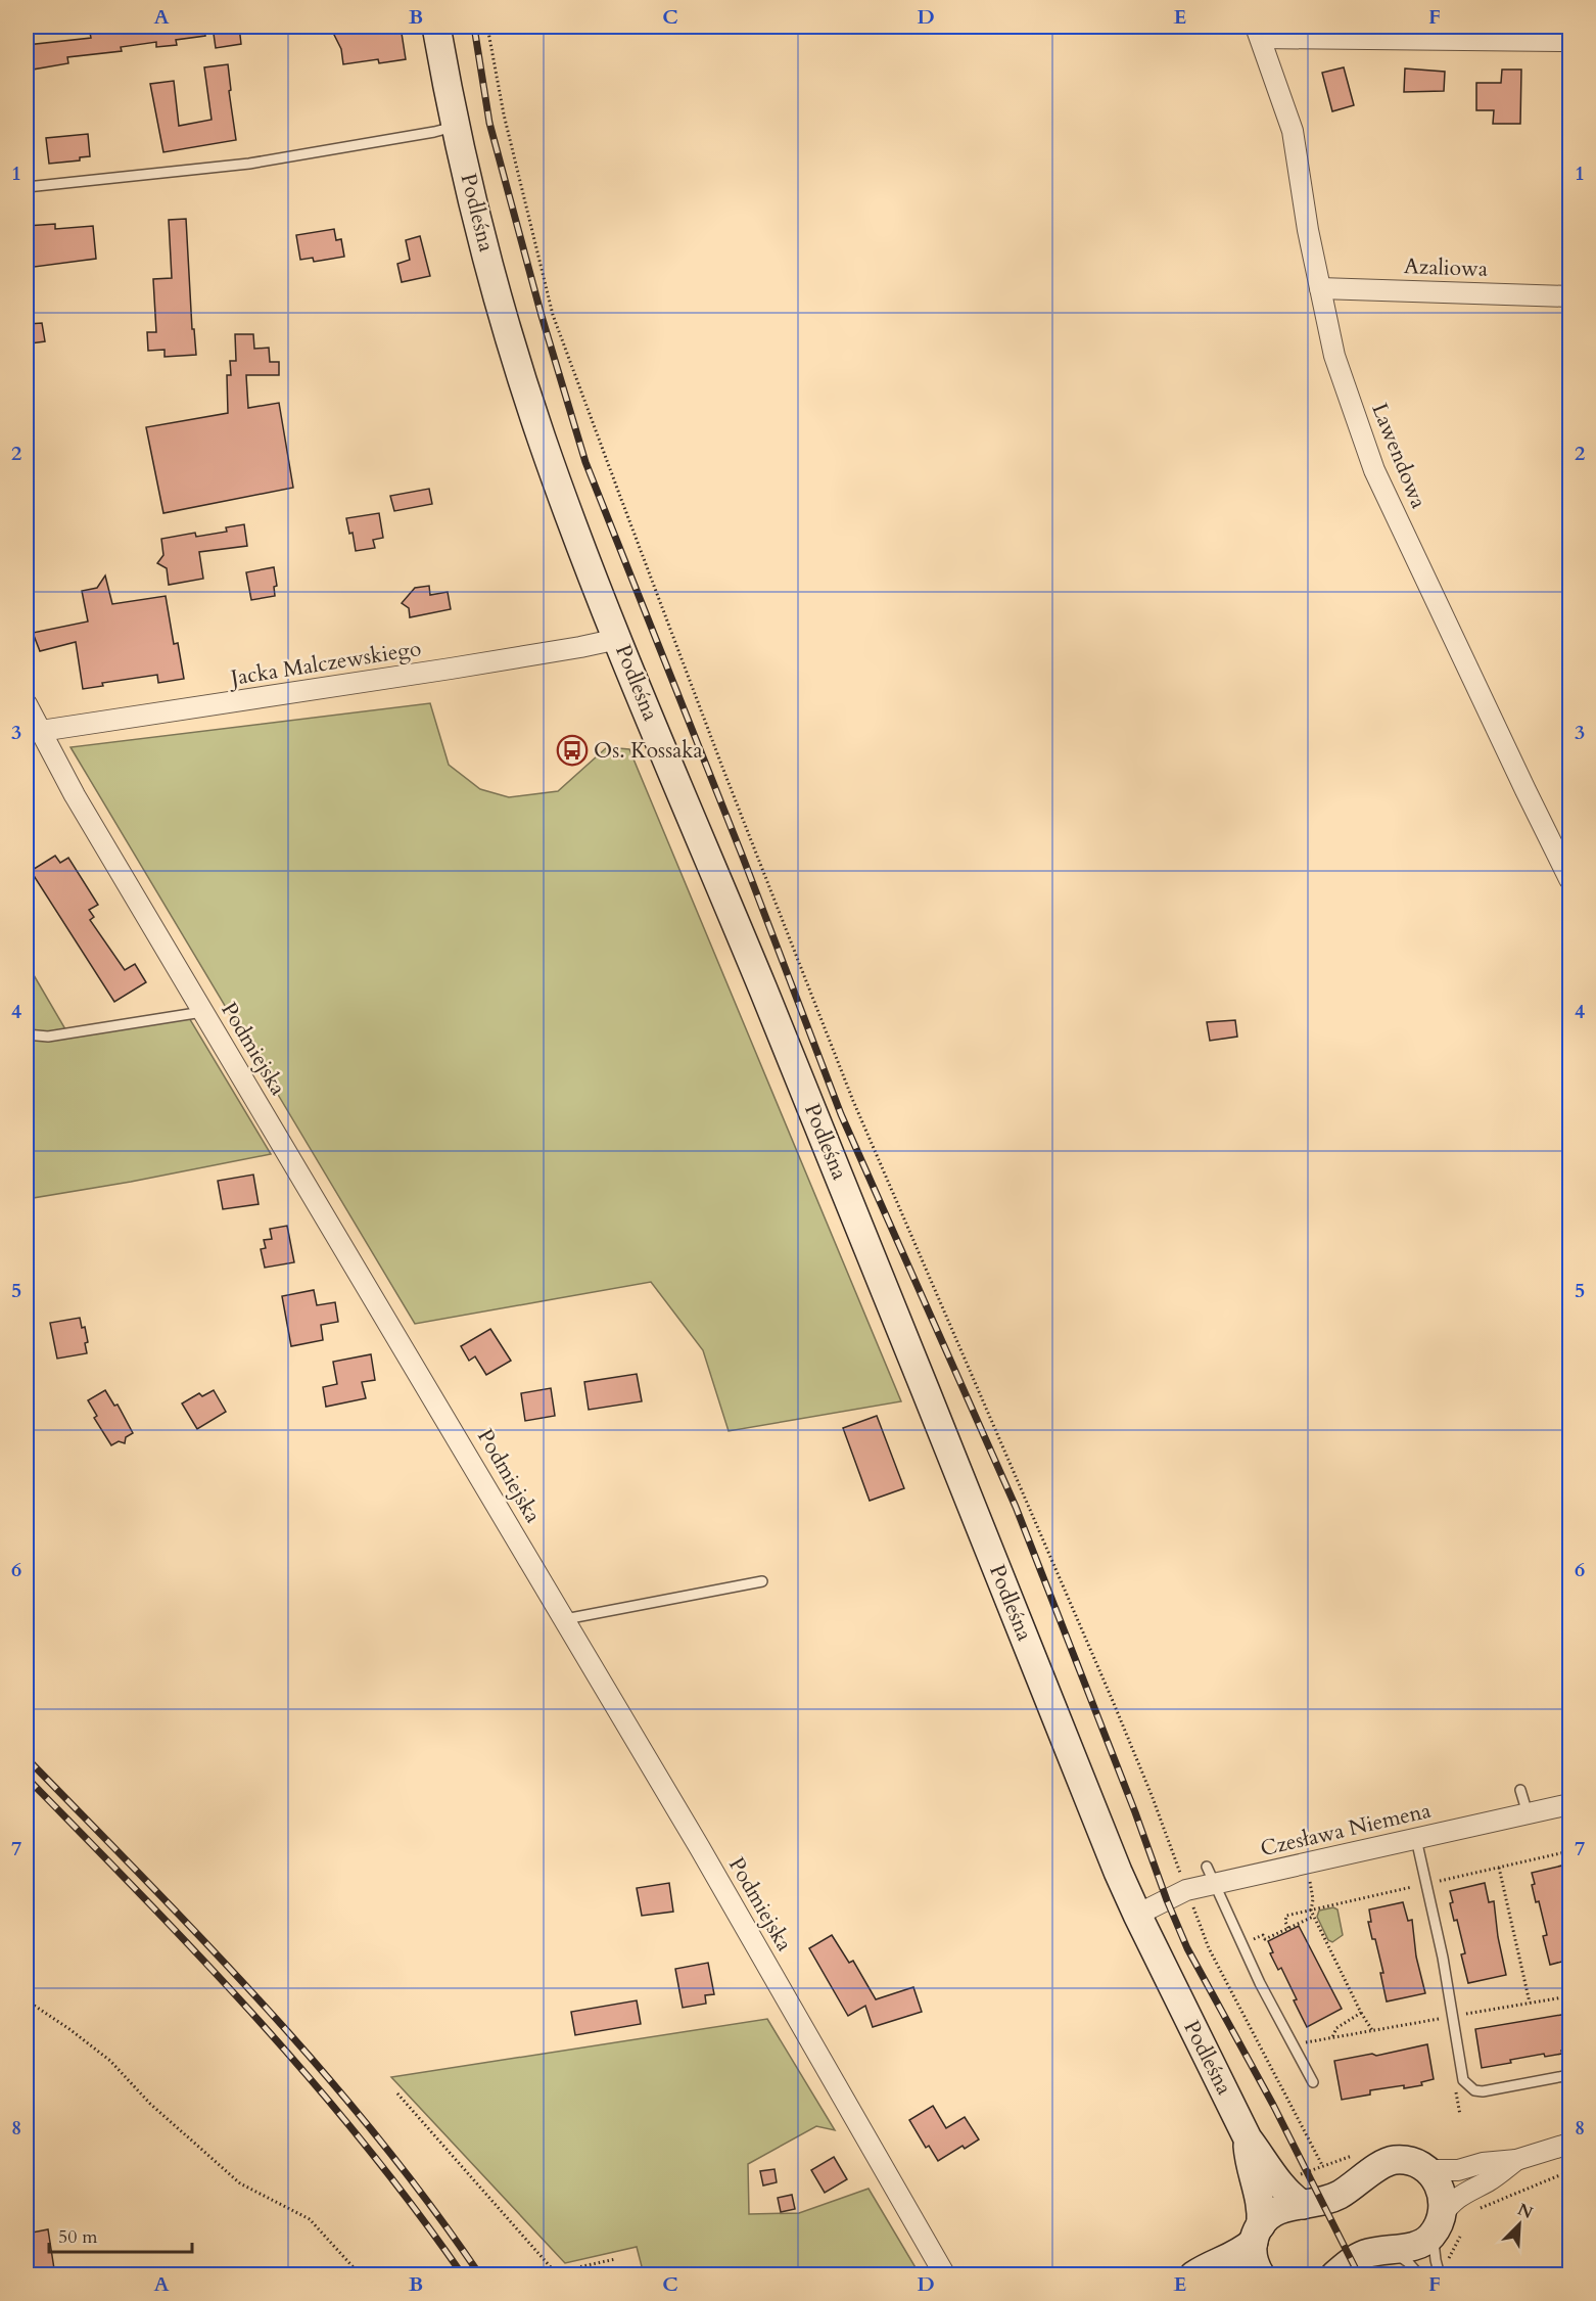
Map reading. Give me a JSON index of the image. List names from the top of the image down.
{
  "streets": {
    "street": [
      "Podleśna",
      "Azaliowa",
      "Lawendowa",
      "Jacka Malczewskiego",
      "Podmiejska",
      "Czesława Niemena"
    ]
  },
  "crossings": [
    ["Podleśna", "Jacka Malczewskiego"],
    ["Podleśna", "Czesława Niemena"],
    ["Azaliowa", "Lawendowa"],
    ["Jacka Malczewskiego", "Podmiejska"]
  ],
  "places": {
    "bus stop": ["Os. Kossaka"]
  },
  "scale_bar": "50 m",
  "north": "top right",
  "grid": {
    "columns": [
      "A",
      "B",
      "C",
      "D",
      "E",
      "F"
    ],
    "rows": [
      "1",
      "2",
      "3",
      "4",
      "5",
      "6",
      "7",
      "8"
    ]
  }
}
